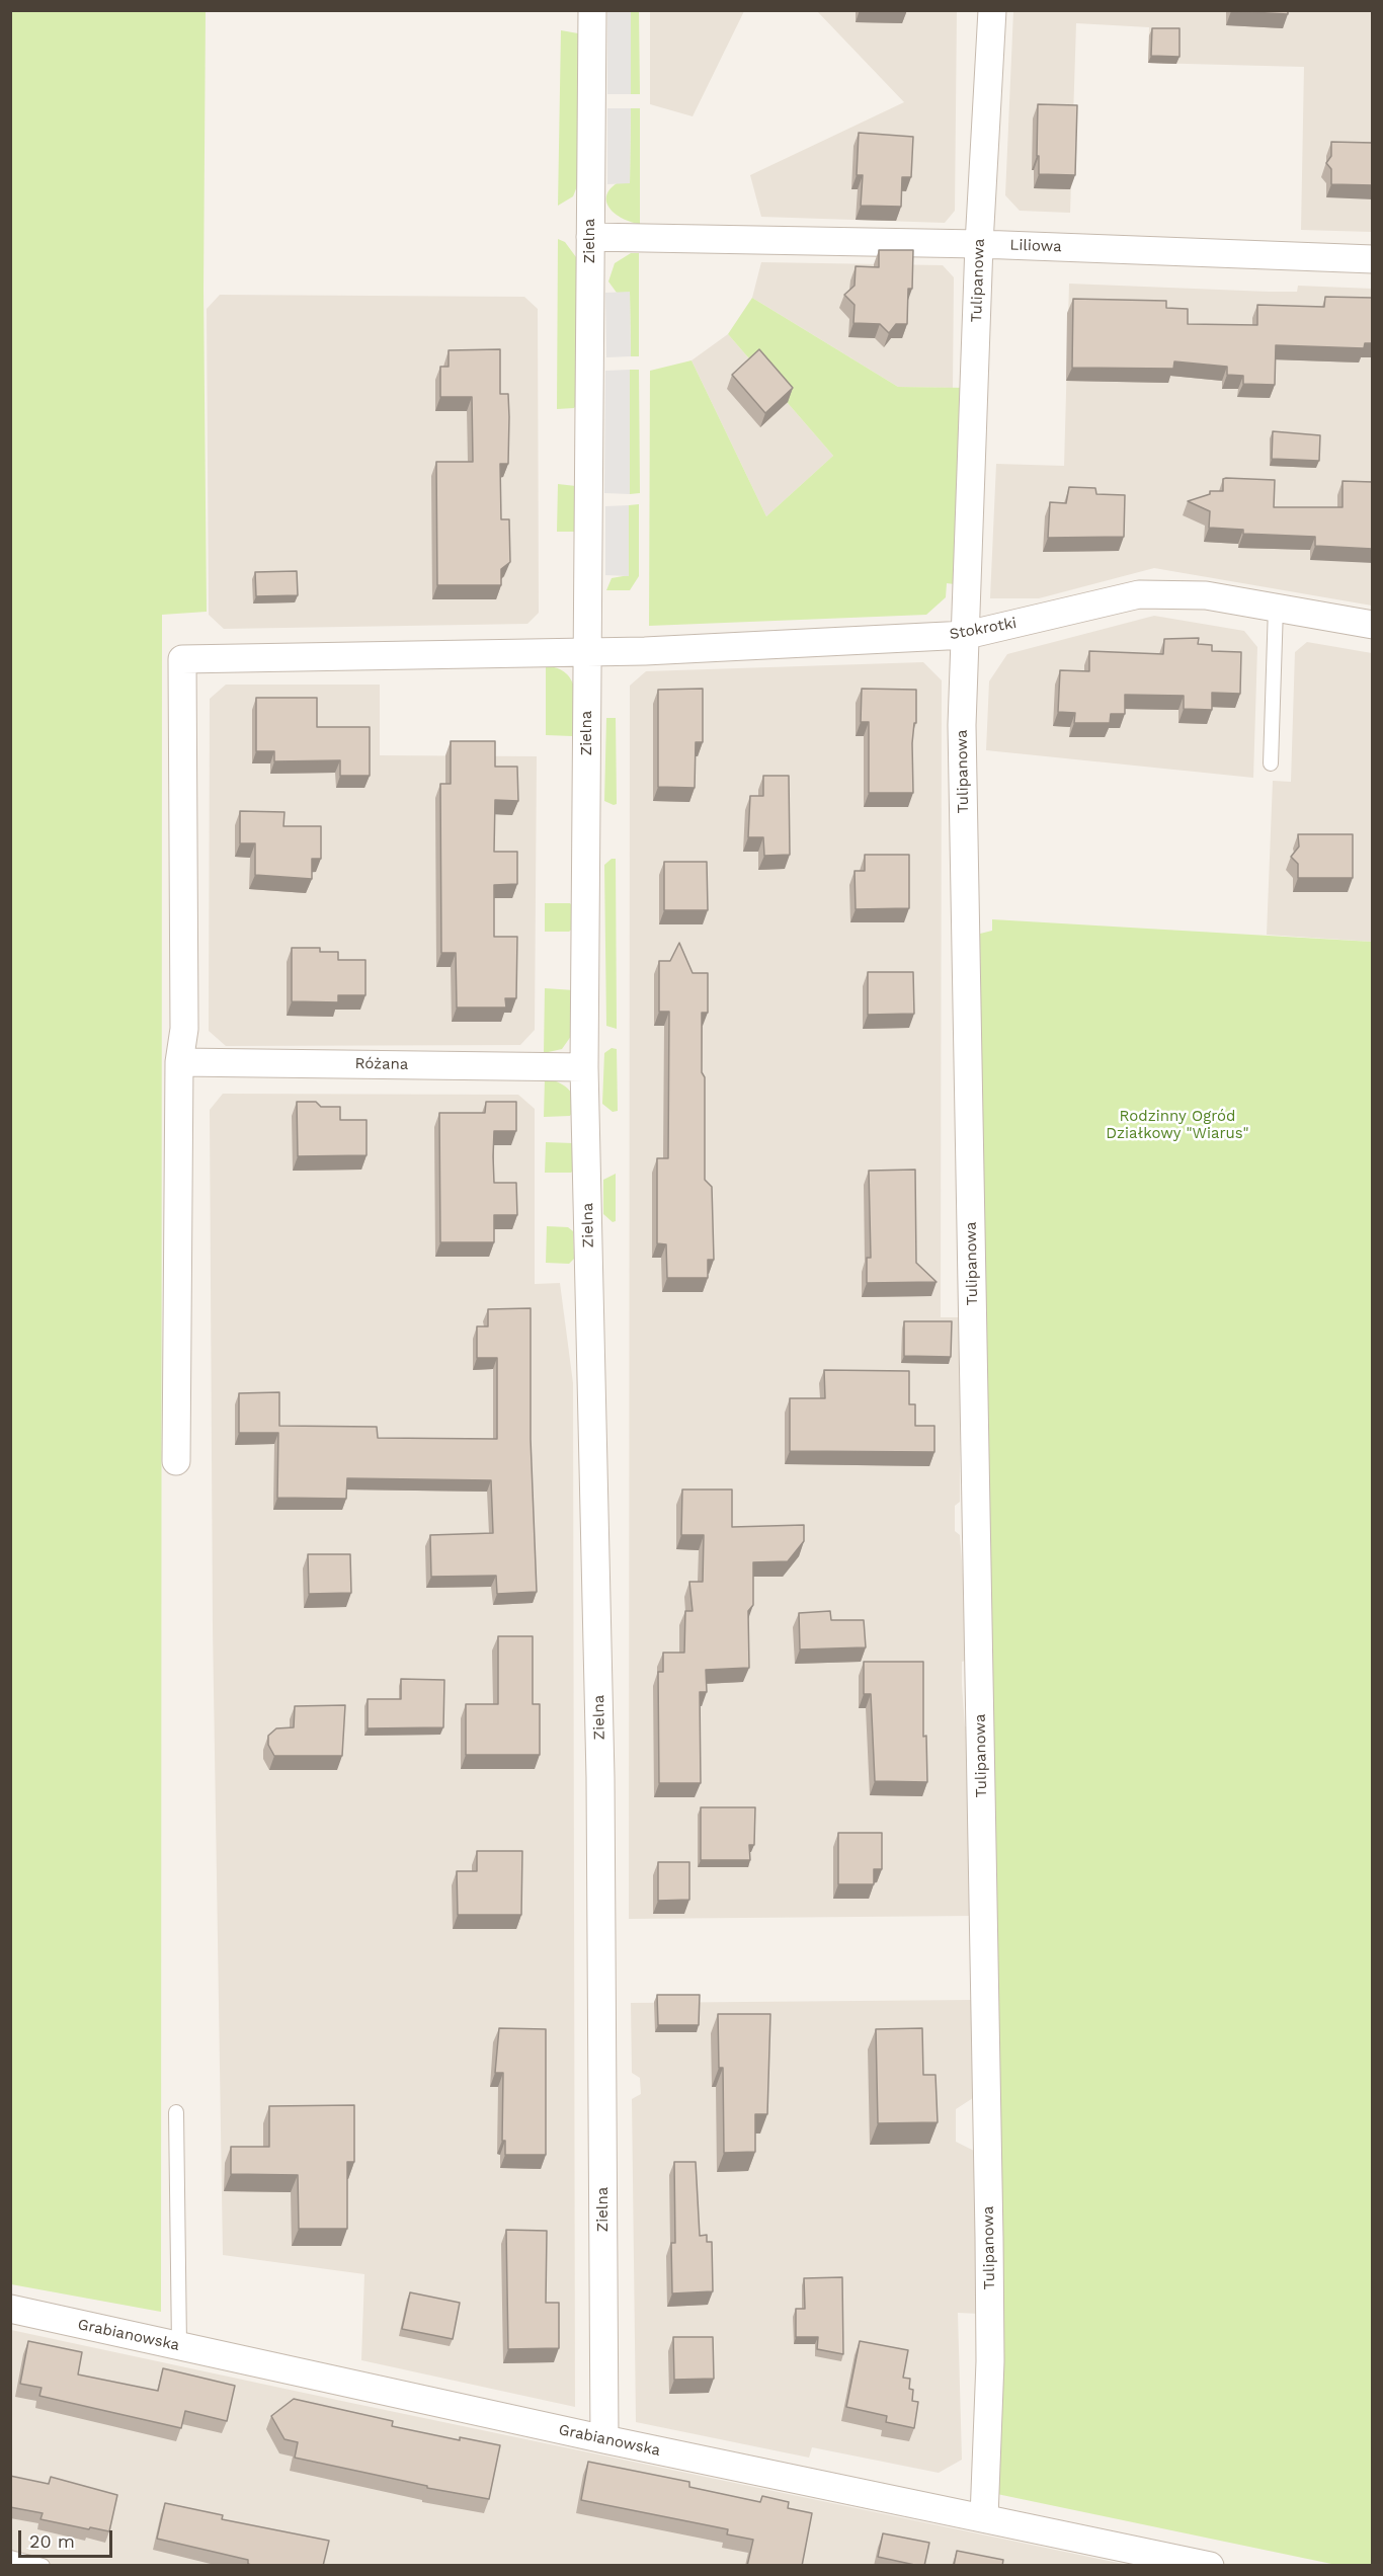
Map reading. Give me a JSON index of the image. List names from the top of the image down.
{
  "streets": {
    "street": [
      "Zielna",
      "Liliowa",
      "Tulipanowa",
      "Stokrotki",
      "Różana",
      "Grabianowska"
    ]
  },
  "crossings": [
    ["Zielna", "Liliowa"],
    ["Zielna", "Stokrotki"],
    ["Zielna", "Różana"],
    ["Zielna", "Grabianowska"],
    ["Liliowa", "Tulipanowa"],
    ["Tulipanowa", "Stokrotki"],
    ["Tulipanowa", "Grabianowska"],
    ["Stokrotki", "Różana"]
  ],
  "parks": ["Rodzinny Ogród Działkowy \"Wiarus\""],
  "scale_bar": "20 m"
}
